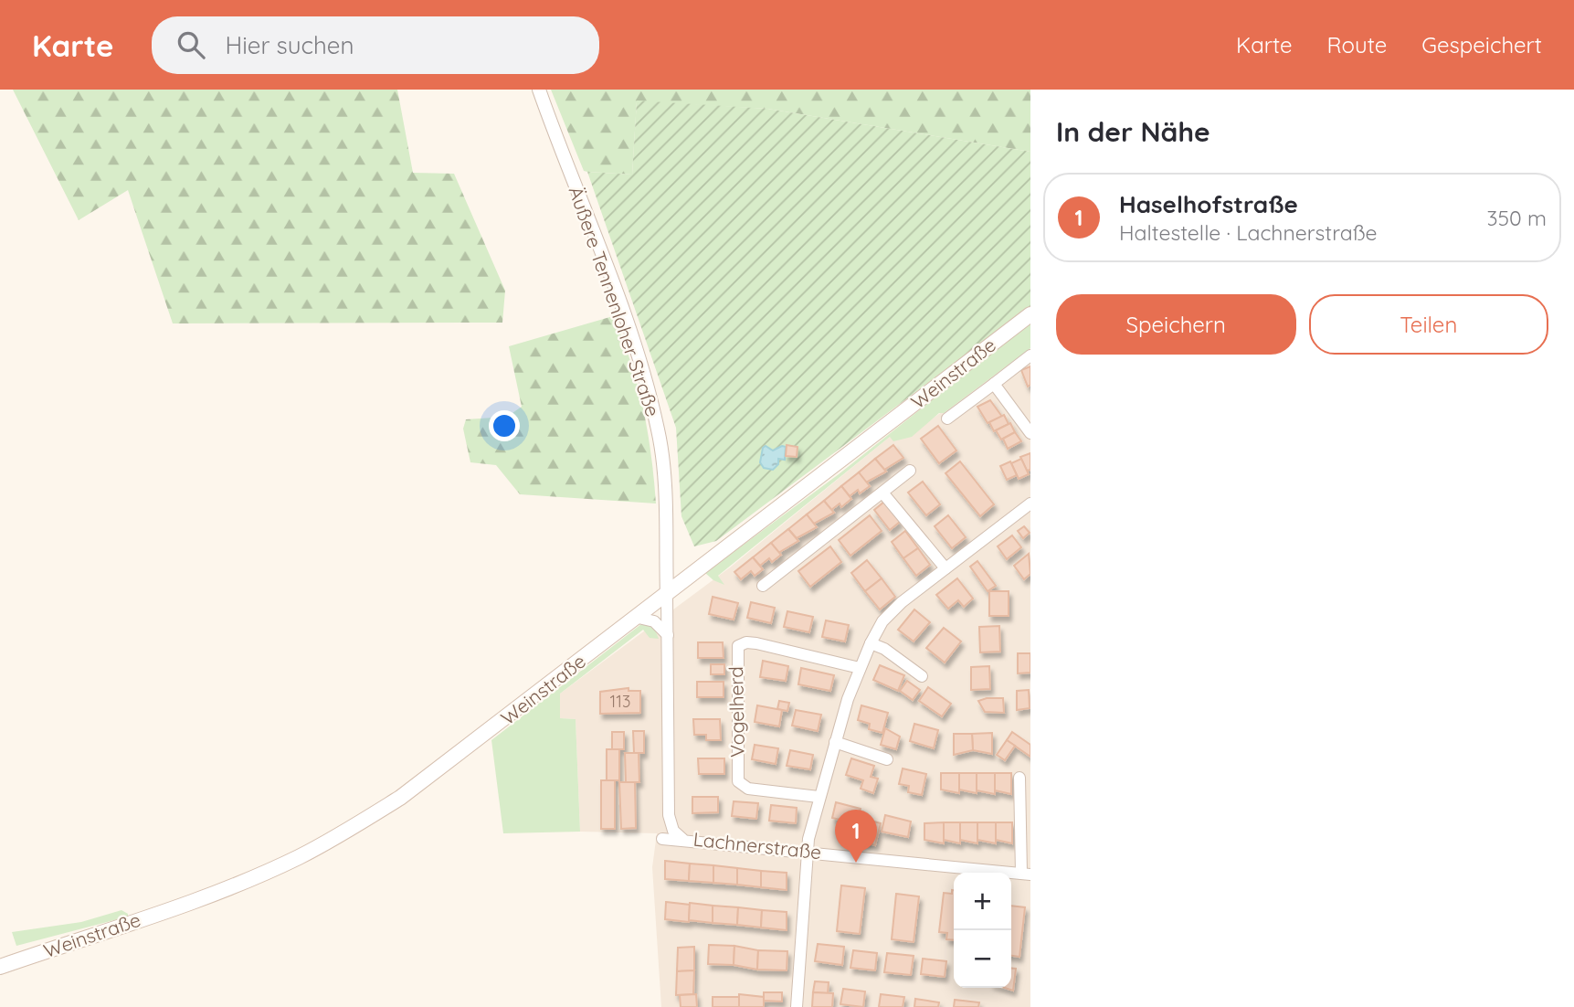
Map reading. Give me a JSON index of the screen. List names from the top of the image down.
{
  "streets": {
    "main road": ["Weinstraße"],
    "street": ["Äußere Tennenloher Straße", "Vogelherd", "Lachnerstraße"]
  },
  "crossings": [
    ["Äußere Tennenloher Straße", "Weinstraße"],
    ["Äußere Tennenloher Straße", "Lachnerstraße"],
    ["Weinstraße", "Lachnerstraße"]
  ],
  "house_numbers": ["113"],
  "page": {
    "header": "Karte",
    "search": "Hier suchen",
    "nav": ["Karte", "Route", "Gespeichert"],
    "heading": "In der Nähe",
    "list": [
      {
        "mark": "1",
        "name": "Haselhofstraße",
        "note": "Haltestelle · Lachnerstraße",
        "value": "350 m"
      }
    ],
    "buttons": ["Speichern", "Teilen"],
    "pins": "1",
    "map_buttons": ["+", "−"]
  }
}
